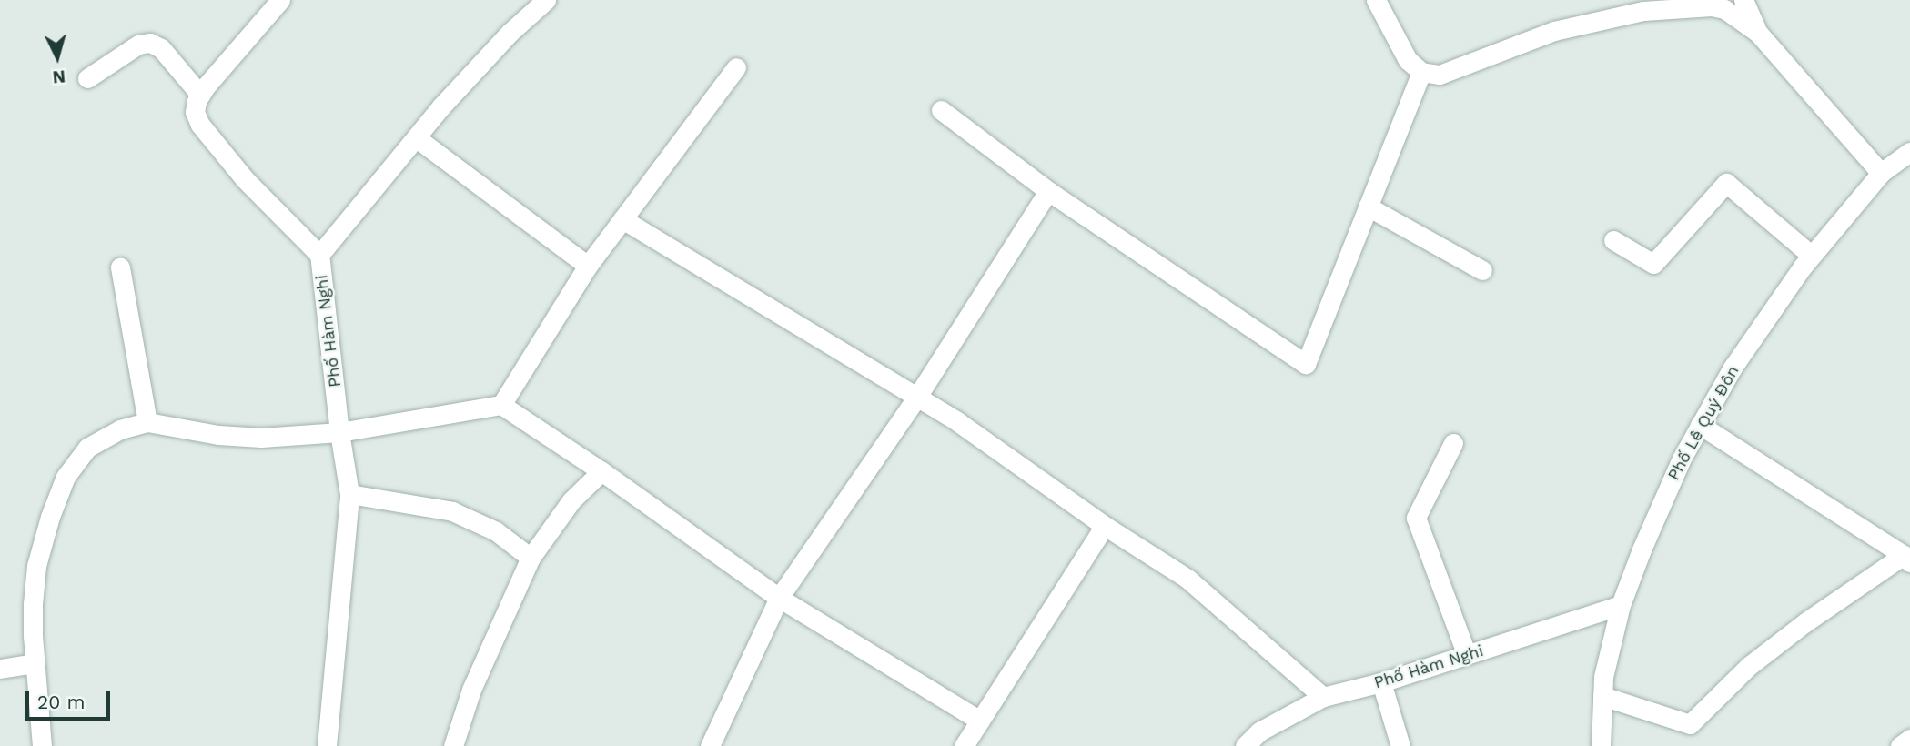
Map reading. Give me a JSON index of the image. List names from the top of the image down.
{
  "streets": {
    "street": ["Phố Hàm Nghi", "Phố Lê Quý Đôn"]
  },
  "crossings": [
    ["Phố Hàm Nghi", "Phố Lê Quý Đôn"]
  ],
  "scale_bar": "20 m",
  "north": "bottom"
}
